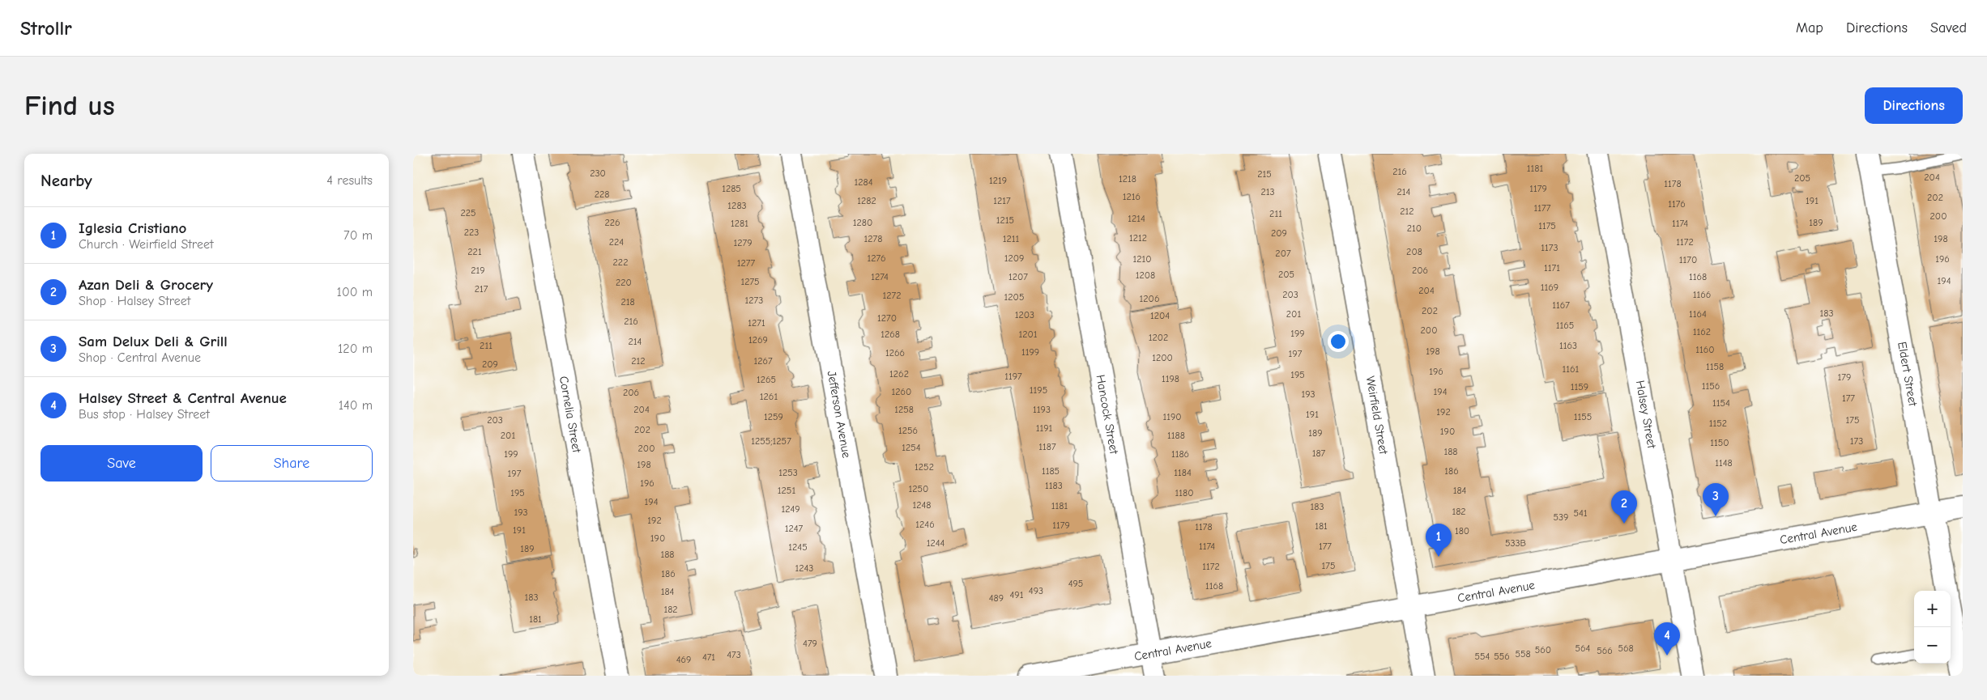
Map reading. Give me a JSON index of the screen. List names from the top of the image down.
{
  "streets": {
    "street": [
      "Eldert Street",
      "Cornelia Street",
      "Jefferson Avenue",
      "Hancock Street",
      "Halsey Street",
      "Weirfield Street",
      "Central Avenue"
    ]
  },
  "crossings": [
    ["Eldert Street", "Central Avenue"],
    ["Hancock Street", "Central Avenue"],
    ["Halsey Street", "Central Avenue"],
    ["Weirfield Street", "Central Avenue"]
  ],
  "house_numbers": [
    "1181",
    "216",
    "230",
    "215",
    "204",
    "205",
    "1218",
    "1219",
    "1284",
    "1178",
    "1285",
    "1179",
    "213",
    "214",
    "228",
    "1216",
    "202",
    "1282",
    "1217",
    "191",
    "1176",
    "1283",
    "1177",
    "212",
    "225",
    "211",
    "200",
    "1214",
    "1215",
    "226",
    "1280",
    "189",
    "1281",
    "1174",
    "1175",
    "210",
    "223",
    "209",
    "1212",
    "1278",
    "1211",
    "198",
    "224",
    "1172",
    "1279",
    "1173",
    "221",
    "208",
    "207",
    "1276",
    "1209",
    "1210",
    "196",
    "1170",
    "222",
    "1277",
    "1171",
    "219",
    "206",
    "205",
    "1208",
    "1274",
    "1207",
    "1168",
    "194",
    "1275",
    "220",
    "1169",
    "217",
    "204",
    "203",
    "1166",
    "1272",
    "1205",
    "1206",
    "1273",
    "218",
    "1167",
    "202",
    "183",
    "201",
    "1164",
    "1203",
    "1204",
    "1270",
    "216",
    "1271",
    "1165",
    "200",
    "1162",
    "199",
    "1268",
    "1201",
    "1202",
    "1269",
    "214",
    "211",
    "1163",
    "1160",
    "198",
    "1199",
    "1266",
    "197",
    "1200",
    "212",
    "1267",
    "209",
    "1158",
    "1161",
    "196",
    "1262",
    "195",
    "1197",
    "179",
    "1198",
    "1265",
    "1156",
    "1159",
    "1195",
    "1260",
    "194",
    "206",
    "193",
    "1261",
    "177",
    "1154",
    "204",
    "1258",
    "1193",
    "192",
    "191",
    "1259",
    "1190",
    "1155",
    "203",
    "175",
    "1152",
    "1191",
    "202",
    "1256",
    "190",
    "189",
    "201",
    "1188",
    "1255;1257",
    "173",
    "1150",
    "1187",
    "1254",
    "200",
    "188",
    "187",
    "199",
    "1186",
    "1148",
    "198",
    "1252",
    "1185",
    "186",
    "1253",
    "1184",
    "197",
    "196",
    "1183",
    "1250",
    "1251",
    "184",
    "195",
    "1180",
    "194",
    "1248",
    "1181",
    "183",
    "1249",
    "182",
    "193",
    "541",
    "539",
    "192",
    "1246",
    "1179",
    "181",
    "1178",
    "1247",
    "191",
    "180",
    "190",
    "1244",
    "533B",
    "1174",
    "177",
    "1245",
    "189",
    "188",
    "175",
    "1172",
    "1243",
    "186",
    "495",
    "1168",
    "493",
    "184",
    "491",
    "183",
    "489",
    "182",
    "181",
    "479",
    "564",
    "568",
    "560",
    "566",
    "558",
    "473",
    "554",
    "556",
    "471",
    "469"
  ],
  "page": {
    "header": "Strollr",
    "nav": ["Map", "Directions", "Saved"],
    "buttons": [
      "Directions",
      ["Save", "Share"]
    ],
    "title": "Find us",
    "heading": ["Nearby", "4 results"],
    "list": [
      {
        "mark": "1",
        "name": "Iglesia Cristiano",
        "note": "Church · Weirfield Street",
        "value": "70 m"
      },
      {
        "mark": "2",
        "name": "Azan Deli & Grocery",
        "note": "Shop · Halsey Street",
        "value": "100 m"
      },
      {
        "mark": "3",
        "name": "Sam Delux Deli & Grill",
        "note": "Shop · Central Avenue",
        "value": "120 m"
      },
      {
        "mark": "4",
        "name": "Halsey Street & Central Avenue",
        "note": "Bus stop · Halsey Street",
        "value": "140 m"
      }
    ],
    "pins": [
      "3",
      "2",
      "1",
      "4"
    ],
    "map_buttons": ["+", "−"]
  }
}
